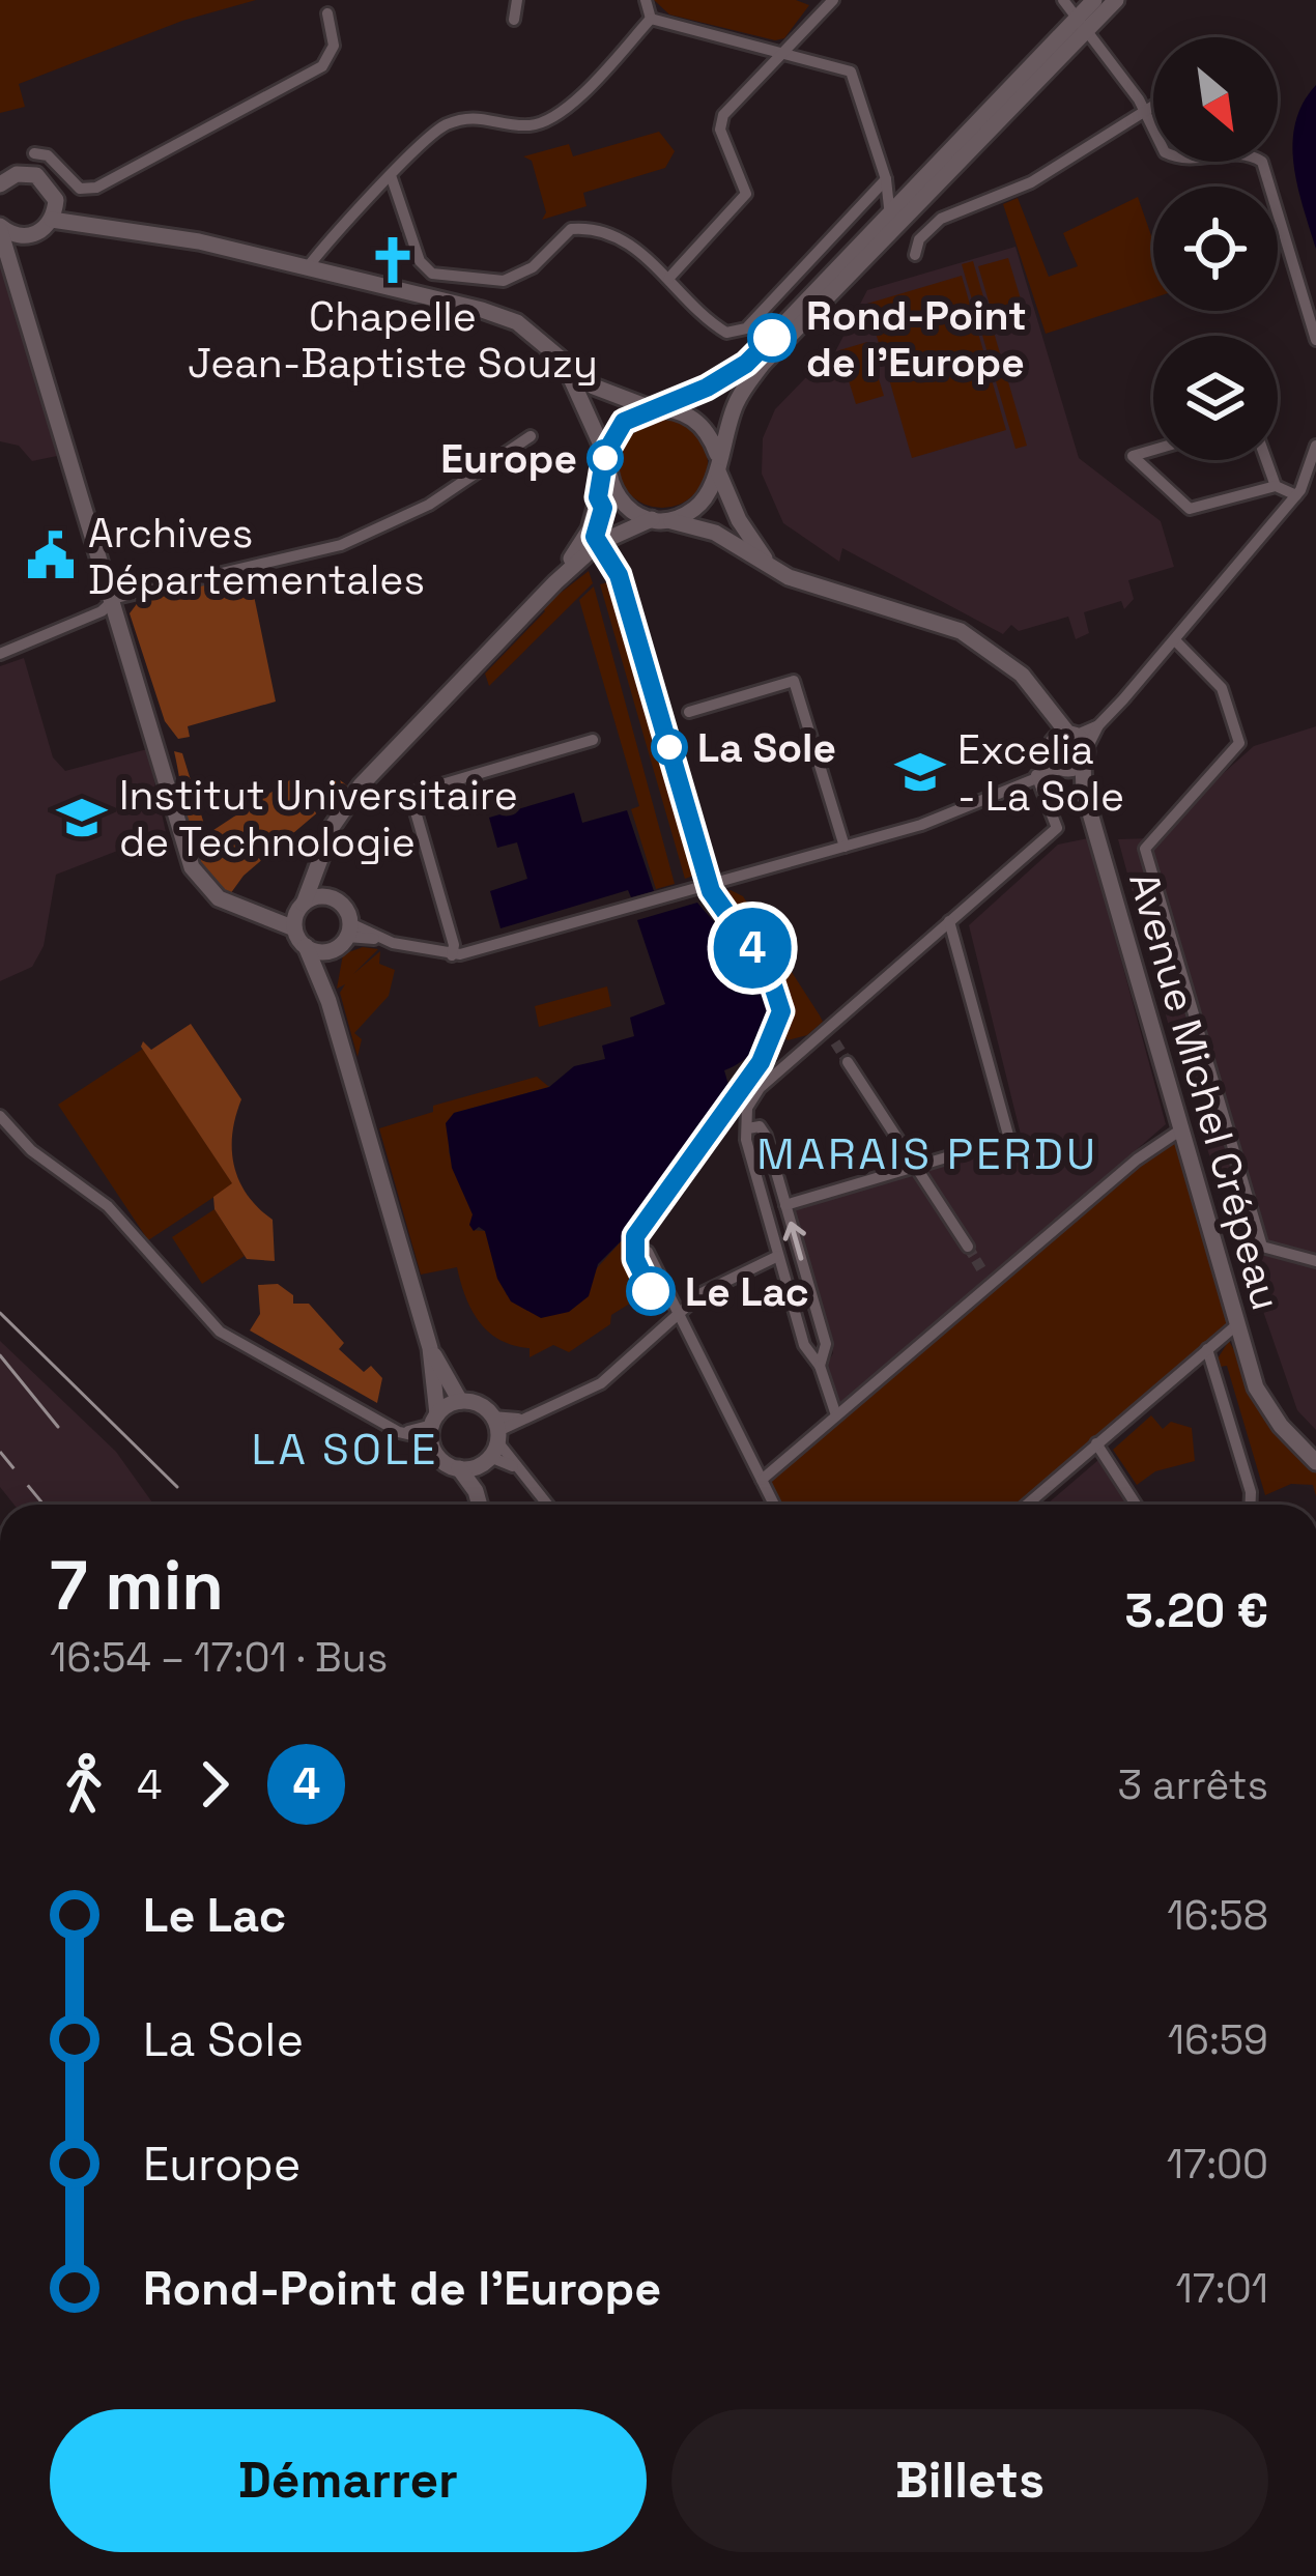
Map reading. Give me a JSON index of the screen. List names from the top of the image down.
{
  "streets": {
    "street": ["Avenue Michel Crépeau"]
  },
  "districts": ["MARAIS PERDU", "LA SOLE"],
  "places": {
    "church": ["Chapelle Jean-Baptiste Souzy"],
    "other": [
      "Rond-Point de l'Europe",
      "Europe",
      "La Sole",
      "Le Lac"
    ],
    "public building": ["Archives Départementales"],
    "school or university": ["Excelia - La Sole", "Institut Universitaire de Technologie"]
  },
  "lines": ["bus line 4"],
  "north": "bottom right",
  "page": {
    "on_map": "4",
    "heading": ["7 min", "16:54 – 17:01 · Bus", "3.20 €"],
    "legs": ["4", "4", "3 arrêts"],
    "list": [
      {
        "name": "Le Lac",
        "value": "16:58"
      },
      {
        "name": "La Sole",
        "value": "16:59"
      },
      {
        "name": "Europe",
        "value": "17:00"
      },
      {
        "name": "Rond-Point de l'Europe",
        "value": "17:01"
      }
    ],
    "buttons": ["Démarrer", "Billets"]
  }
}
